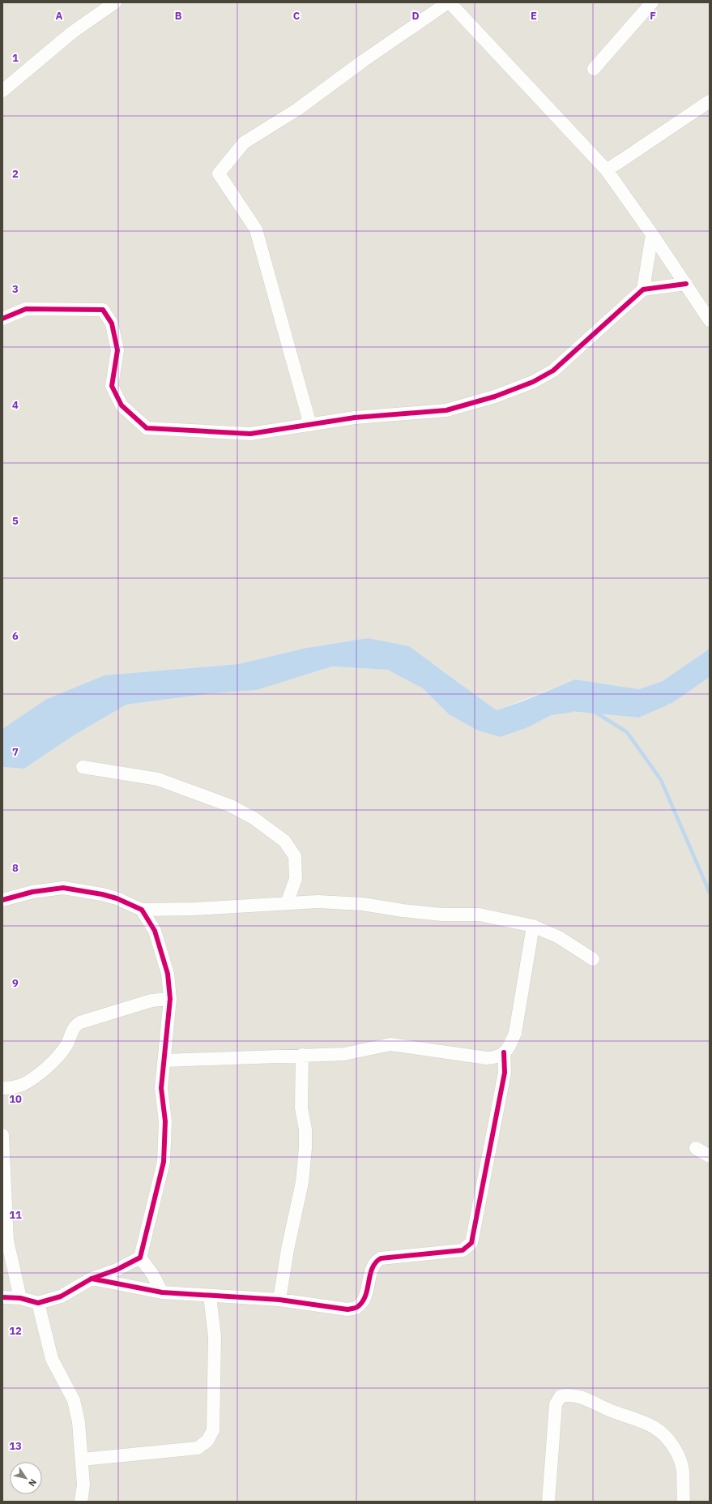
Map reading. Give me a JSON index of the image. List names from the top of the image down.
{
  "north": "bottom right",
  "grid": {
    "columns": [
      "A",
      "B",
      "C",
      "D",
      "E",
      "F"
    ],
    "rows": [
      "1",
      "2",
      "3",
      "4",
      "5",
      "6",
      "7",
      "8",
      "9",
      "10",
      "11",
      "12",
      "13"
    ]
  }
}
